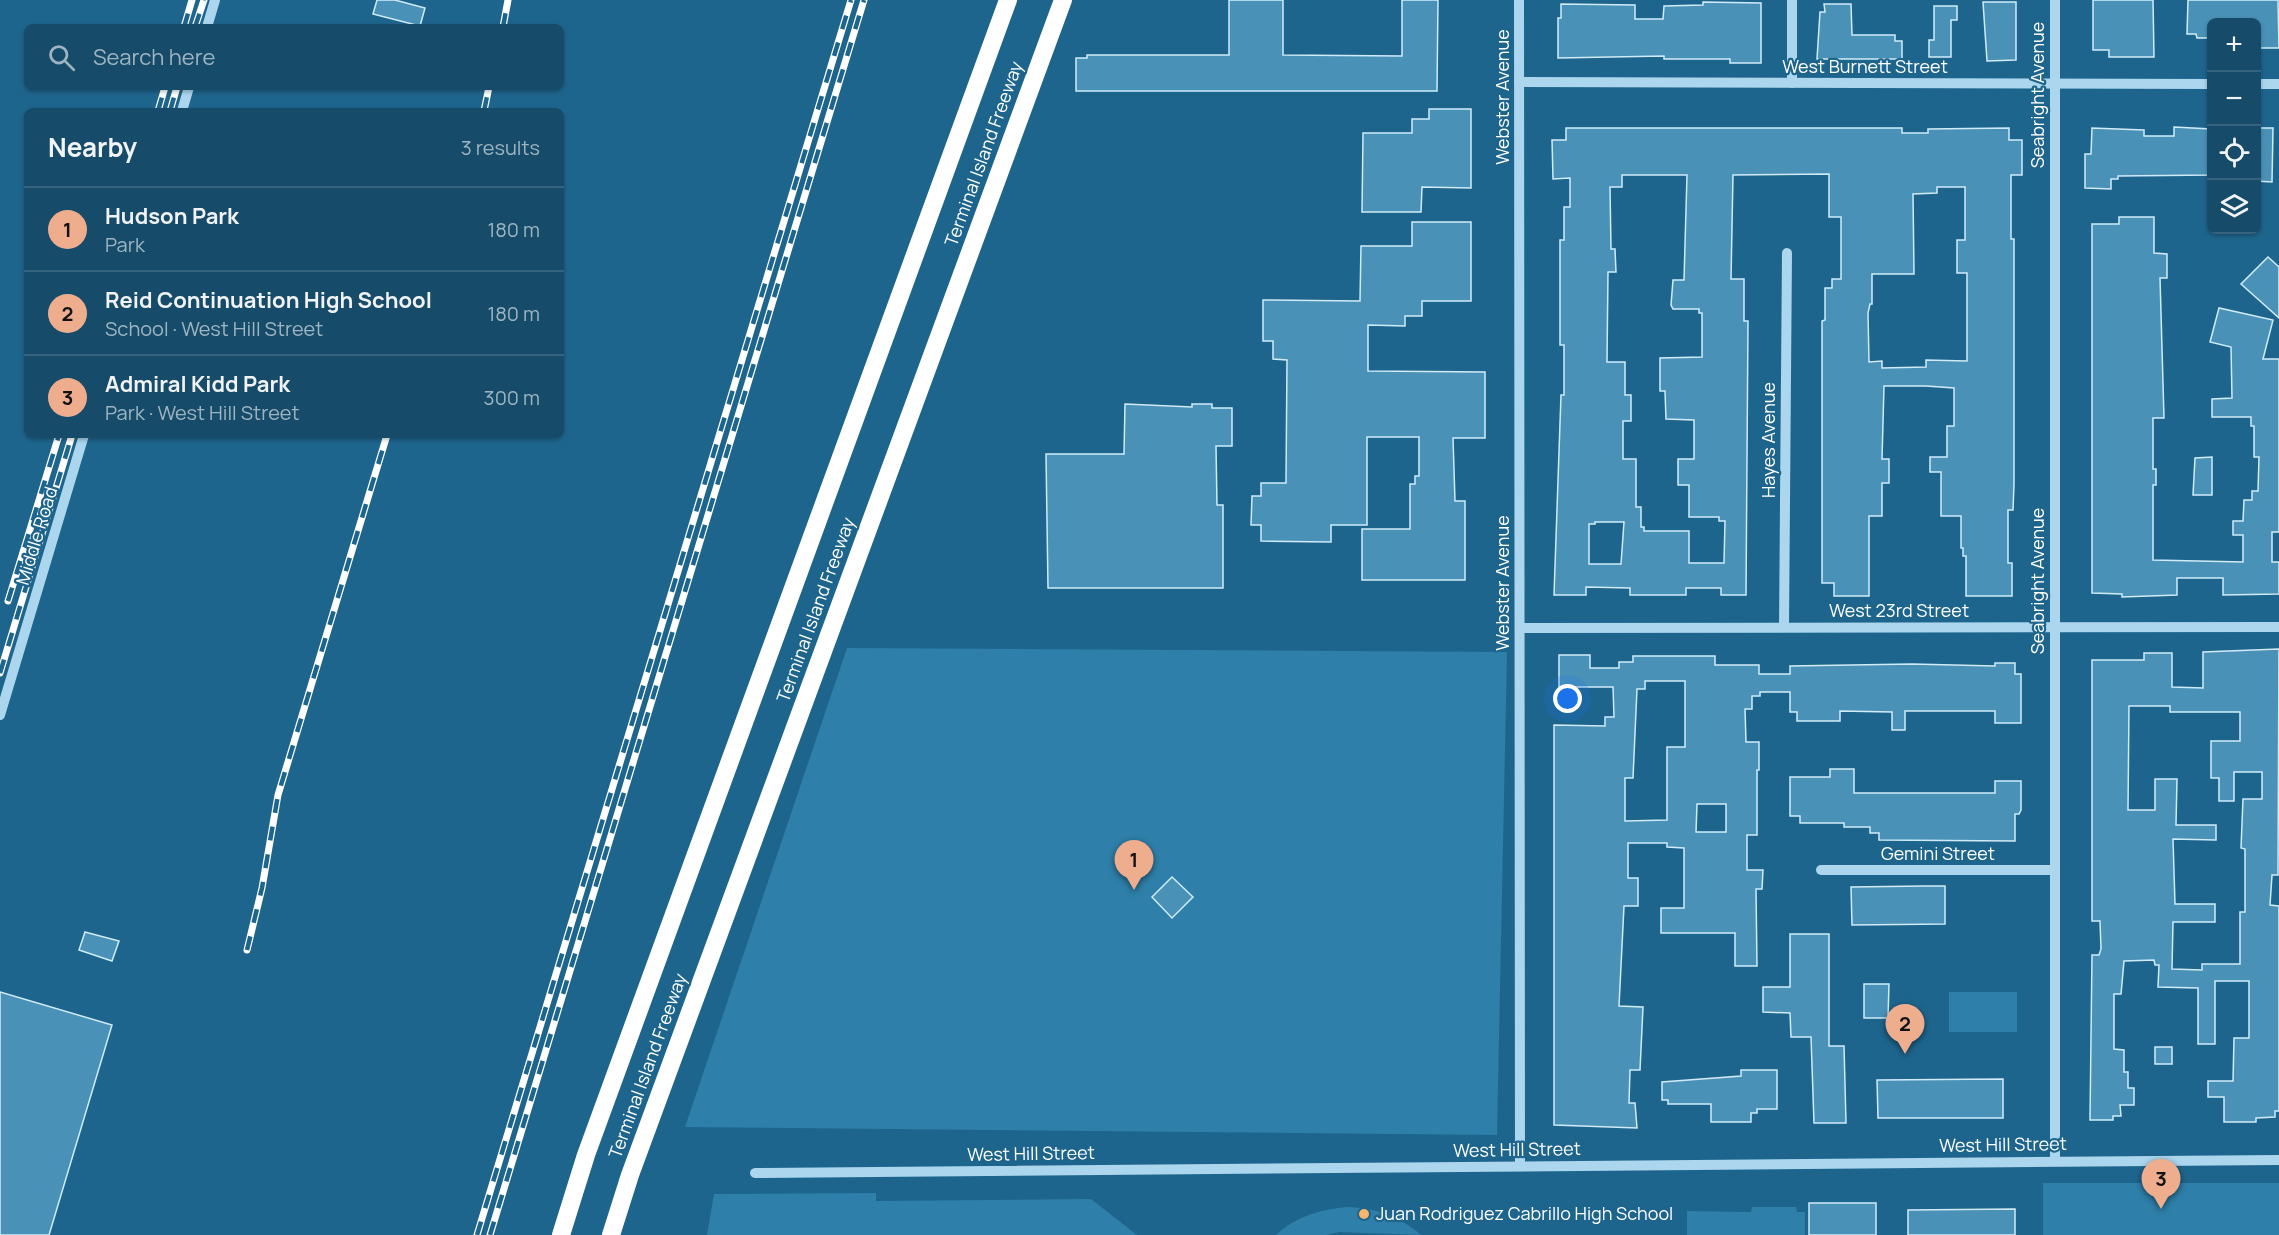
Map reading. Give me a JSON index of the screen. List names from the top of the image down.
{
  "streets": {
    "highway": ["Terminal Island Freeway"],
    "street": [
      "West Burnett Street",
      "Seabright Avenue",
      "Webster Avenue",
      "Hayes Avenue",
      "Middle Road",
      "West 23rd Street",
      "Gemini Street",
      "West Hill Street"
    ]
  },
  "crossings": [
    ["West Burnett Street", "Seabright Avenue"],
    ["West Burnett Street", "Webster Avenue"],
    ["Seabright Avenue", "West 23rd Street"],
    ["Seabright Avenue", "Gemini Street"],
    ["Seabright Avenue", "West Hill Street"],
    ["Webster Avenue", "West 23rd Street"],
    ["Webster Avenue", "West Hill Street"],
    ["Hayes Avenue", "West 23rd Street"]
  ],
  "places": ["Juan Rodriguez Cabrillo High School"],
  "page": {
    "map_buttons": ["+", "−"],
    "search": "Search here",
    "heading": ["Nearby", "3 results"],
    "list": [
      {
        "mark": "1",
        "name": "Hudson Park",
        "note": "Park",
        "value": "180 m"
      },
      {
        "mark": "2",
        "name": "Reid Continuation High School",
        "note": "School · West Hill Street",
        "value": "180 m"
      },
      {
        "mark": "3",
        "name": "Admiral Kidd Park",
        "note": "Park · West Hill Street",
        "value": "300 m"
      }
    ],
    "pins": ["1", "2", "3"]
  }
}
